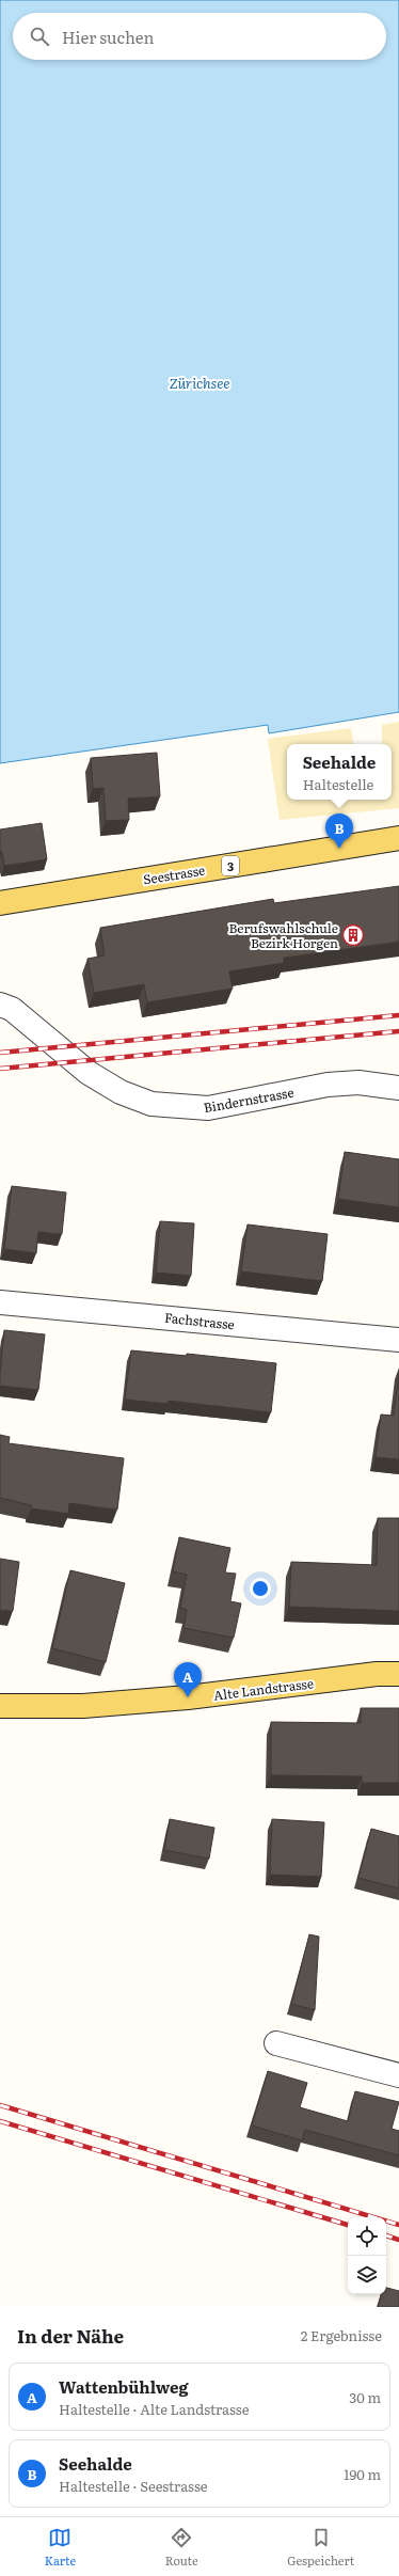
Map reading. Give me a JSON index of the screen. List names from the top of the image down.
{
  "streets": {
    "main road": ["3", "Seestrasse", "Alte Landstrasse"],
    "street": ["Bindernstrasse", "Fachstrasse"]
  },
  "water": ["Zürichsee"],
  "places": {
    "building": ["Berufswahlschule Bezirk Horgen"]
  },
  "page": {
    "search": "Hier suchen",
    "popup": ["Seehalde", "Haltestelle"],
    "pins": ["B", "A"],
    "heading": ["In der Nähe", "2 Ergebnisse"],
    "list": [
      {
        "mark": "A",
        "name": "Wattenbühlweg",
        "note": "Haltestelle · Alte Landstrasse",
        "value": "30 m"
      },
      {
        "mark": "B",
        "name": "Seehalde",
        "note": "Haltestelle · Seestrasse",
        "value": "190 m"
      }
    ],
    "nav": ["Karte", "Route", "Gespeichert"]
  }
}
